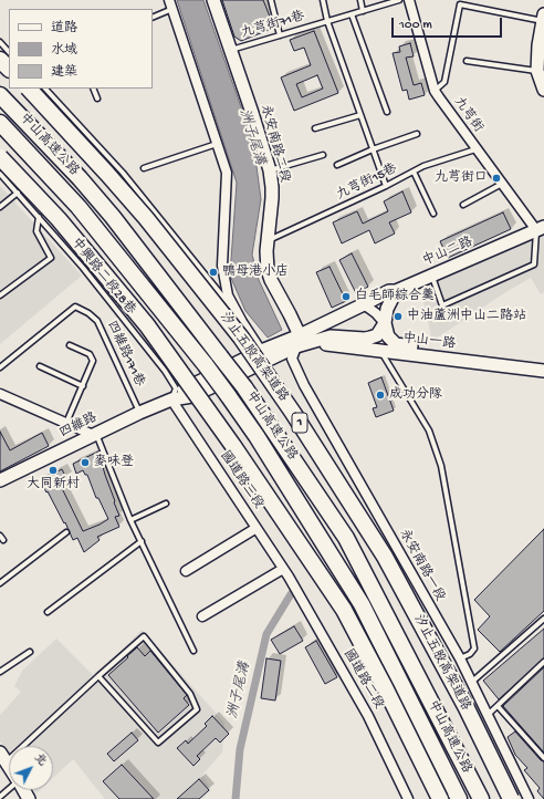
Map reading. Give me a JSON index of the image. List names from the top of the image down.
{
  "streets": {
    "highway": ["中山高速公路", "汐止五股高架道路", "1"],
    "street": [
      "九芎街",
      "永安南路二段",
      "中山二路",
      "中山一路",
      "四維路",
      "國道路三段",
      "永安南路一段",
      "國道路二段"
    ],
    "lane": [
      "九芎街71巷",
      "九芎街15巷",
      "中興路二段28巷",
      "四維路171巷"
    ]
  },
  "crossings": [
    ["九芎街71巷", "永安南路二段"],
    ["九芎街", "九芎街15巷"],
    ["九芎街", "中山二路"],
    ["永安南路二段", "九芎街15巷"],
    ["永安南路二段", "中山二路"],
    ["永安南路二段", "中山一路"],
    ["永安南路二段", "四維路"],
    ["永安南路二段", "永安南路一段"],
    ["中山二路", "中山一路"],
    ["中山二路", "四維路"],
    ["中山二路", "永安南路一段"],
    ["中興路二段28巷", "四維路"],
    ["中興路二段28巷", "國道路三段"],
    ["中山一路", "四維路"],
    ["中山一路", "永安南路一段"],
    ["四維路171巷", "四維路"],
    ["四維路", "國道路三段"],
    ["四維路", "永安南路一段"],
    ["國道路三段", "國道路二段"]
  ],
  "water": ["洲子尾溝"],
  "places": [
    "九芎街口",
    "鴨母港小店",
    "白毛師綜合羹",
    "中油蘆洲中山二路站",
    "成功分隊",
    "麥味登",
    "大同新村"
  ],
  "legend": ["道路", "水域", "建築"],
  "scale_bar": "100 m",
  "north": "top right"
}
